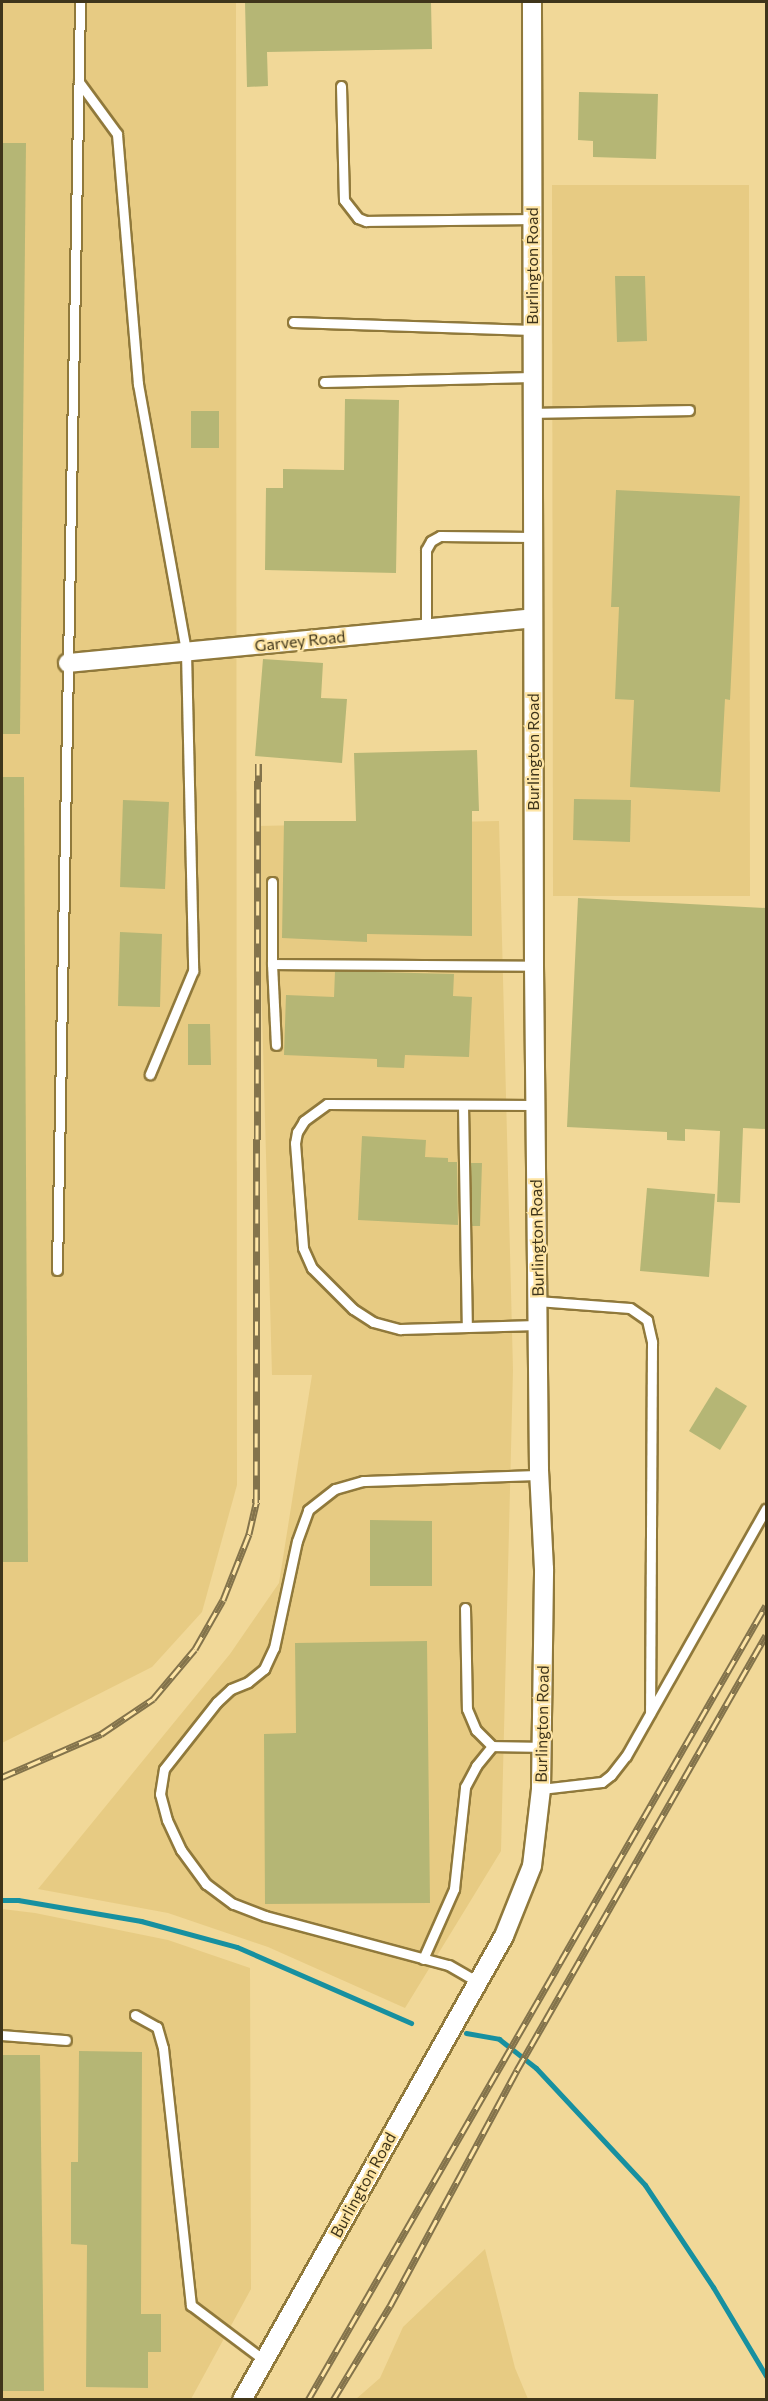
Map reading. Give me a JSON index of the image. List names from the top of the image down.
{
  "streets": {
    "street": ["Burlington Road", "Garvey Road"]
  },
  "crossings": [
    ["Burlington Road", "Garvey Road"]
  ]
}
